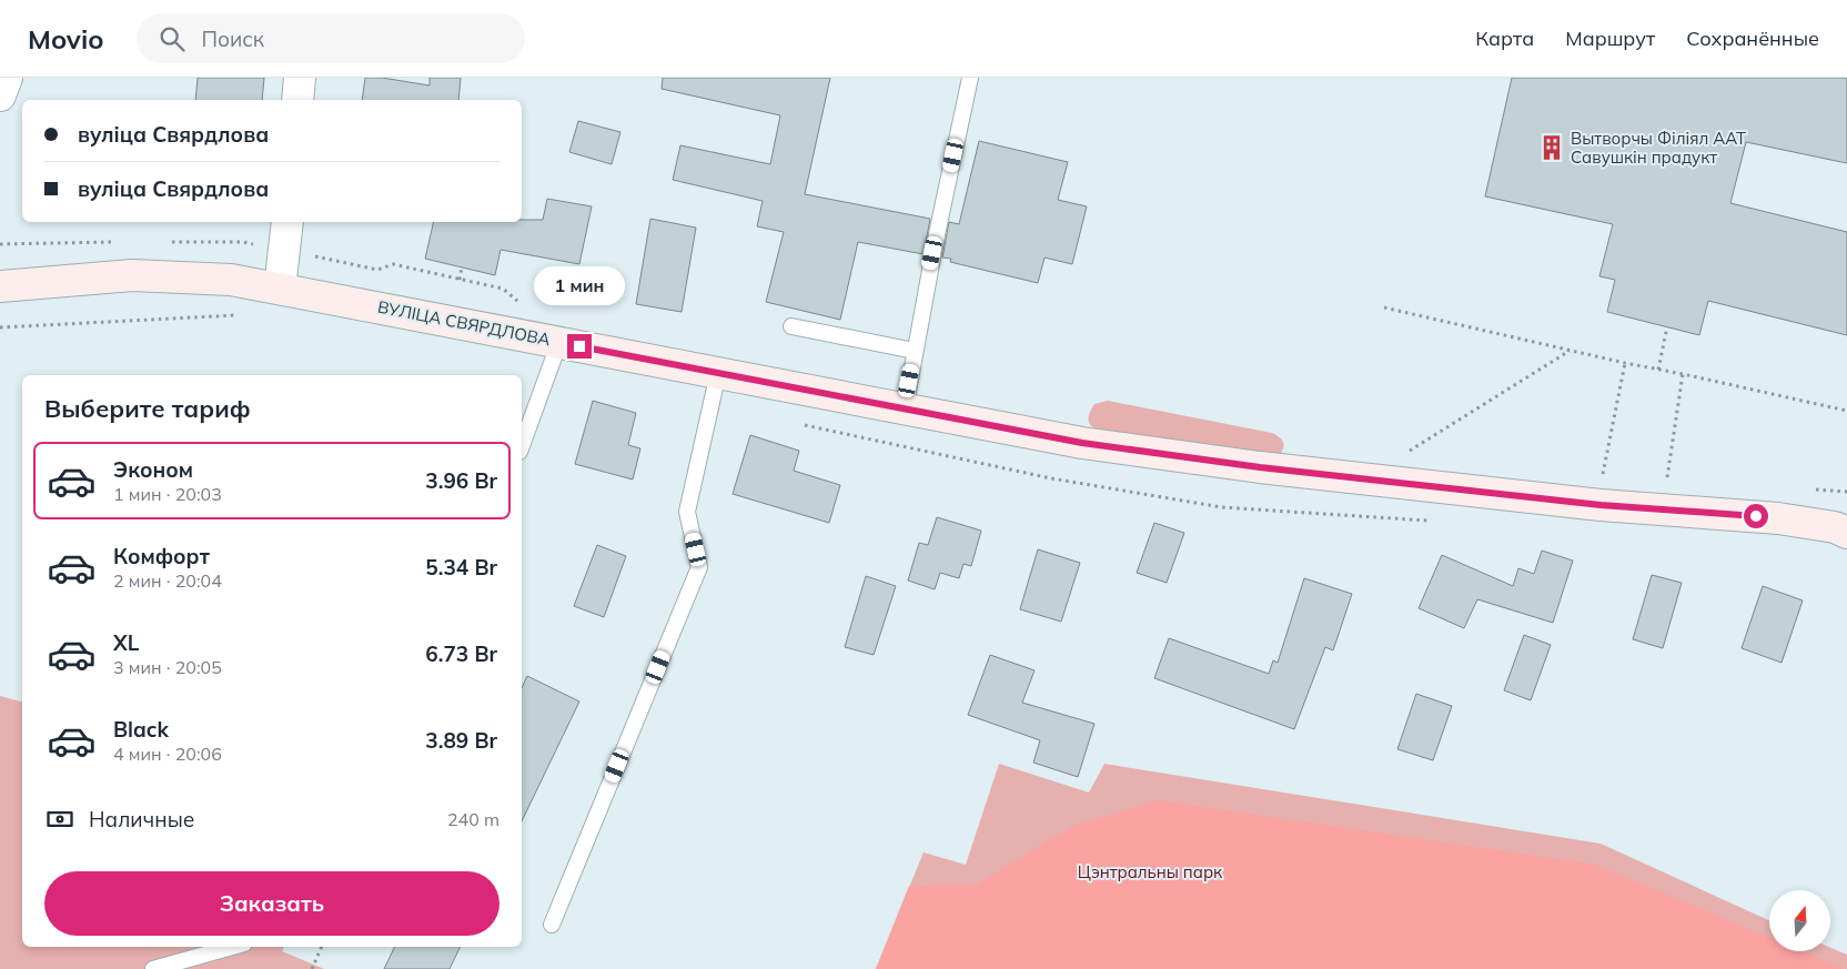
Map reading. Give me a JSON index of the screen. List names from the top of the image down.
{
  "streets": {
    "main road": ["ВУЛІЦА СВЯРДЛОВА"]
  },
  "parks": ["Цэнтральны парк"],
  "places": {
    "building": ["Вытворчы Філіял ААТ Савушкін прадукт"]
  },
  "north": "top",
  "page": {
    "header": "Movio",
    "search": "Поиск",
    "nav": ["Карта", "Маршрут", "Сохранённые"],
    "banner": ["вуліца Свярдлова", "вуліца Свярдлова"],
    "bubble": "1 мин",
    "heading": "Выберите тариф",
    "list": [
      {
        "name": "Эконом",
        "note": "1 мин · 20:03",
        "value": "3.96 Br"
      },
      {
        "name": "Комфорт",
        "note": "2 мин · 20:04",
        "value": "5.34 Br"
      },
      {
        "name": "XL",
        "note": "3 мин · 20:05",
        "value": "6.73 Br"
      },
      {
        "name": "Black",
        "note": "4 мин · 20:06",
        "value": "3.89 Br"
      }
    ],
    "pay": ["Наличные", "240 m"],
    "buttons": "Заказать"
  }
}
